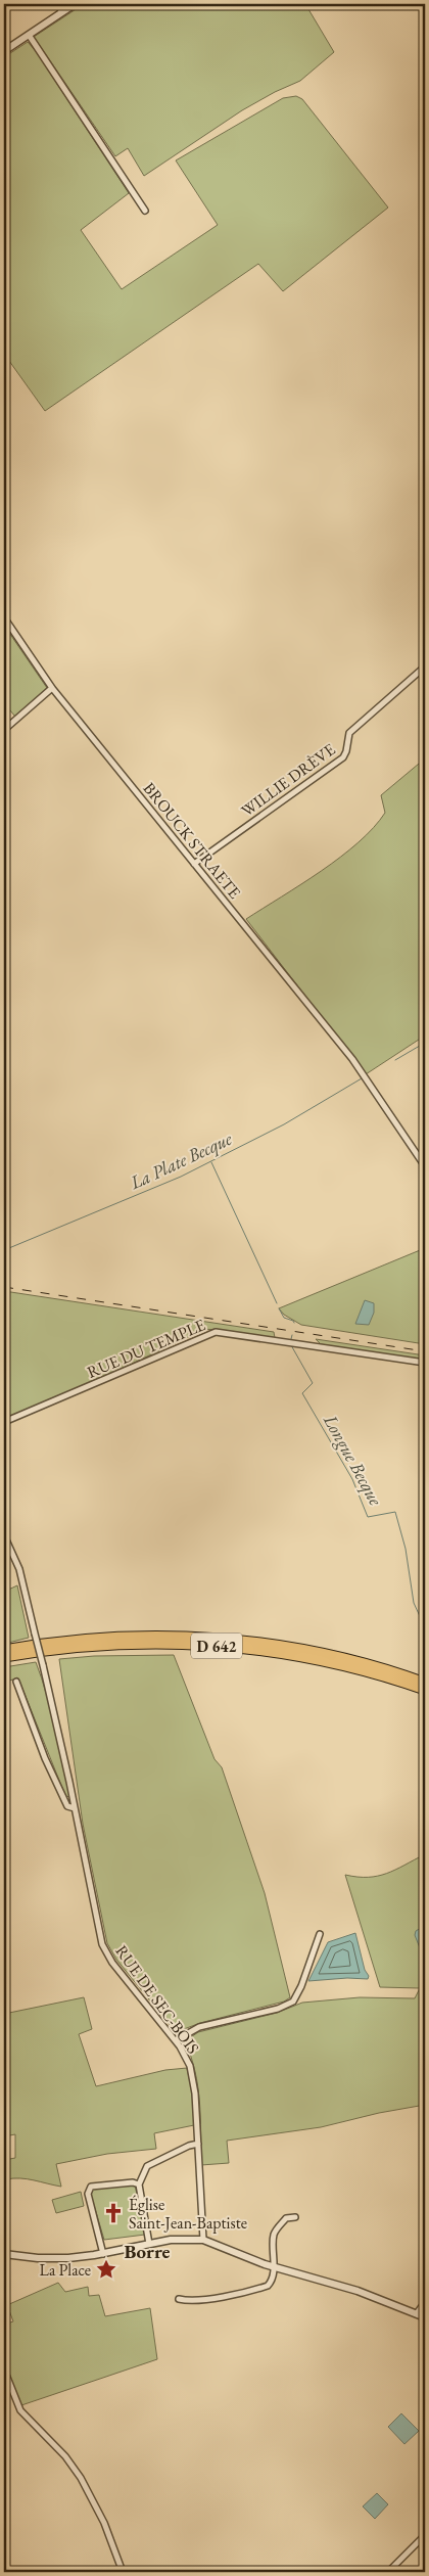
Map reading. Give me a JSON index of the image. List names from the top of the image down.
{
  "streets": {
    "highway": ["D 642"],
    "street": [
      "WILLIE DRÈVE",
      "BROUCK STRAETE",
      "RUE DU TEMPLE",
      "RUE DE SEC-BOIS"
    ]
  },
  "crossings": [
    ["WILLIE DRÈVE", "BROUCK STRAETE"]
  ],
  "districts": ["Borre"],
  "water": ["La Plate Becque", "Longue Becque"],
  "places": {
    "church": ["Église Saint-Jean-Baptiste"],
    "place": ["La Place"]
  }
}
